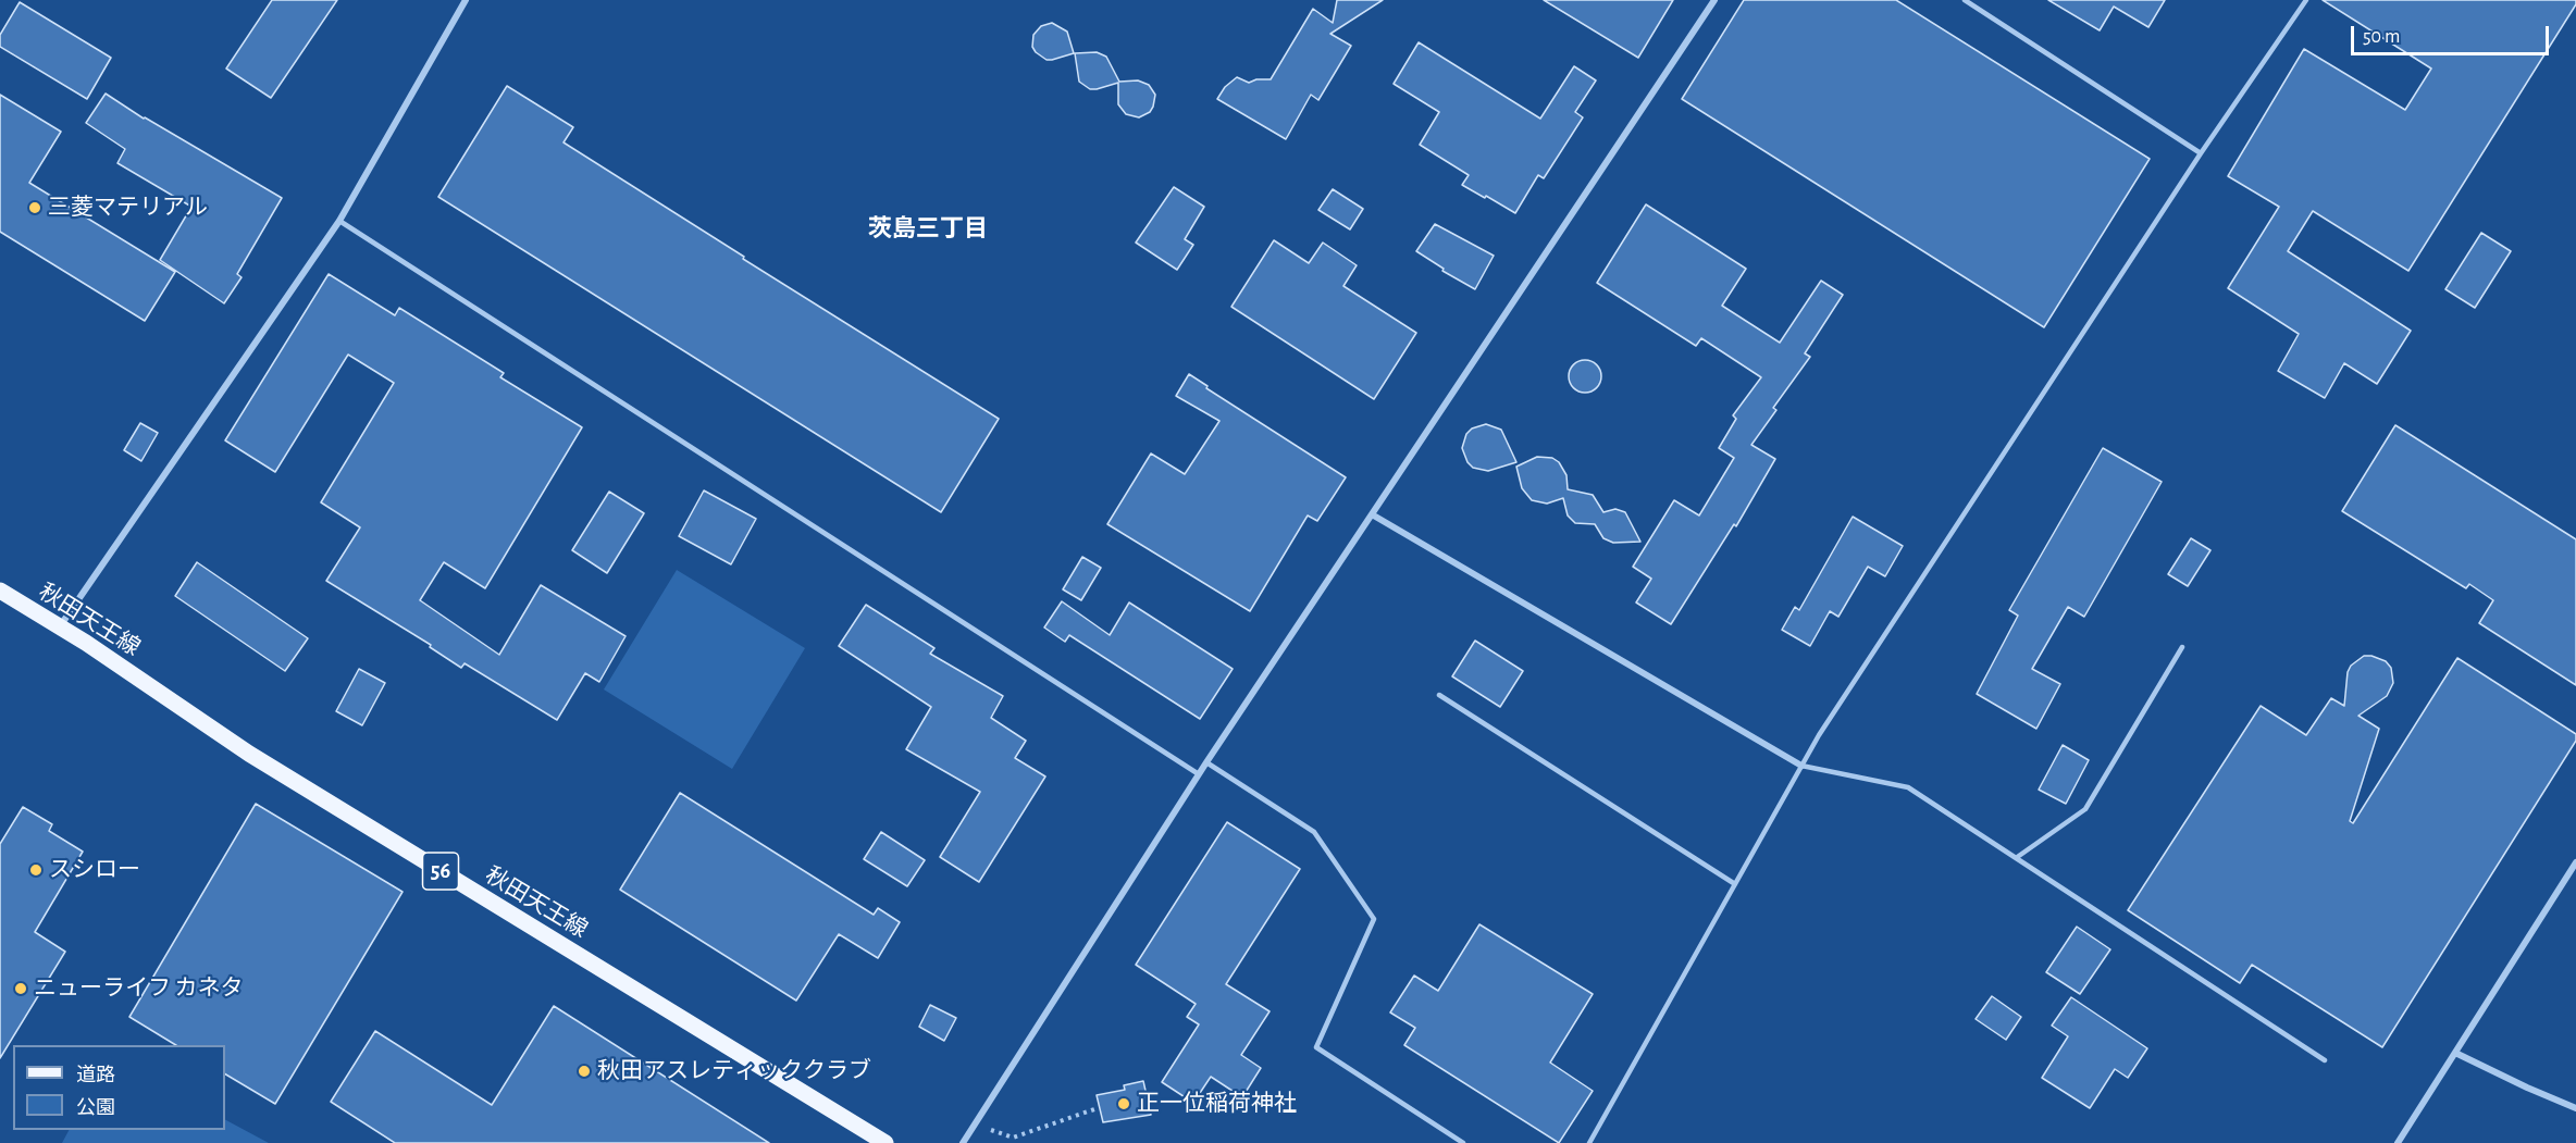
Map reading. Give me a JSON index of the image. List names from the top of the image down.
{
  "streets": {
    "main road": ["秋田天王線", "56"]
  },
  "districts": ["茨島三丁目"],
  "places": [
    "三菱マテリアル",
    "スシロー",
    "ニューライフ カネタ",
    "秋田アスレティッククラブ",
    "正一位稲荷神社"
  ],
  "legend": ["道路", "公園"],
  "scale_bar": "50 m"
}
